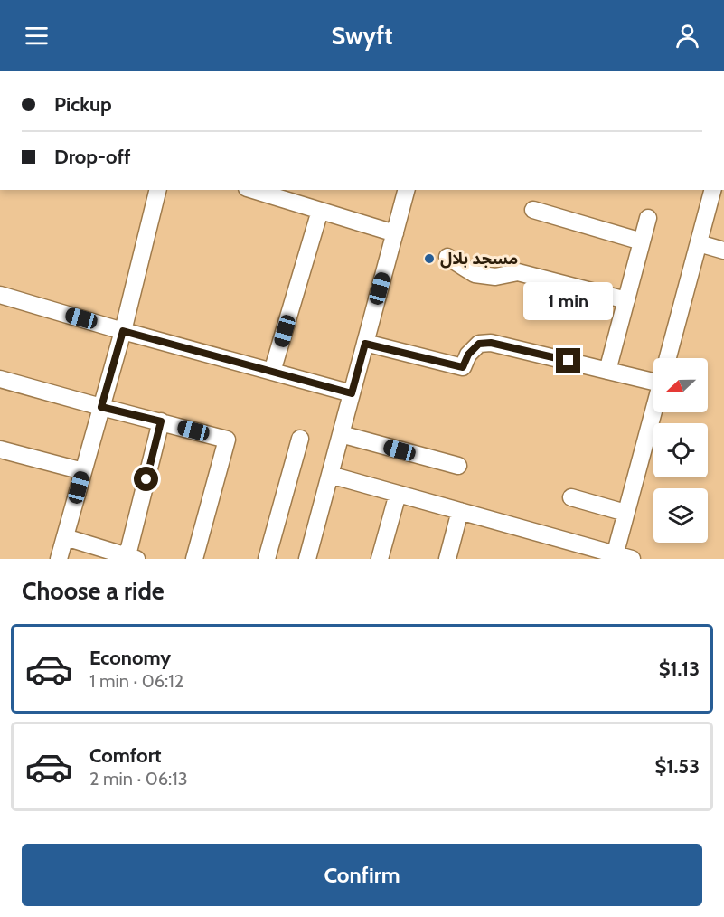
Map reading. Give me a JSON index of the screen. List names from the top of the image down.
{
  "places": ["مسجد بلال"],
  "north": "left",
  "page": {
    "header": "Swyft",
    "banner": ["Pickup", "Drop-off"],
    "bubble": "1 min",
    "heading": "Choose a ride",
    "list": [
      {
        "name": "Economy",
        "note": "1 min · 06:12",
        "value": "$1.13"
      },
      {
        "name": "Comfort",
        "note": "2 min · 06:13",
        "value": "$1.53"
      }
    ],
    "buttons": "Confirm"
  }
}
